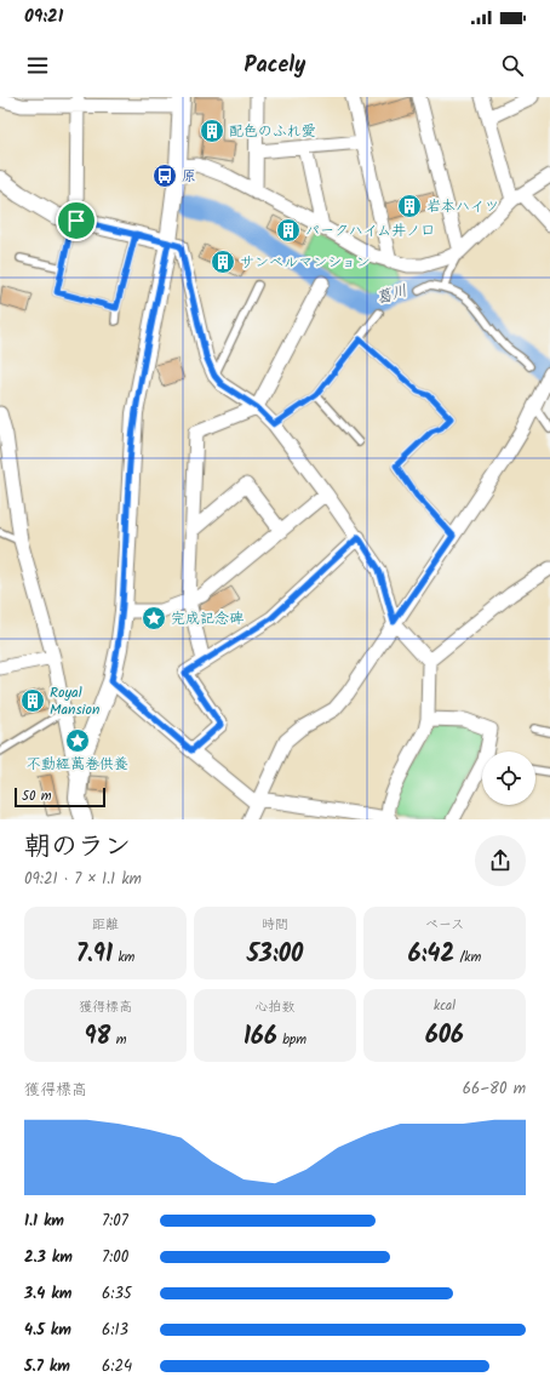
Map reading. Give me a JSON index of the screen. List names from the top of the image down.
{
  "water": ["葛川"],
  "places": {
    "building": [
      "配色のふれ愛",
      "岩本ハイツ",
      "パークハイム井ノ口",
      "サンベルマンション",
      "Royal Mansion"
    ],
    "bus stop": ["原"],
    "place": ["完成記念碑", "不動經萬巻供養"]
  },
  "scale_bar": "50 m",
  "page": {
    "status": "09:21",
    "header": "Pacely",
    "scale": "50 m",
    "heading": ["朝のラン", "09:21 · 7 × 1.1 km"],
    "stats": [
      ["距離", "7.91 km"],
      ["時間", "53:00"],
      ["ペース", "6:42 /km"],
      ["獲得標高", "98 m"],
      ["心拍数", "166 bpm"],
      ["kcal", "606"]
    ],
    "chart": ["獲得標高", "66–80 m"],
    "list": [
      {
        "name": "1.1 km",
        "note": "7:07"
      },
      {
        "name": "2.3 km",
        "note": "7:00"
      },
      {
        "name": "3.4 km",
        "note": "6:35"
      },
      {
        "name": "4.5 km",
        "note": "6:13"
      },
      {
        "name": "5.7 km",
        "note": "6:24"
      }
    ]
  }
}
